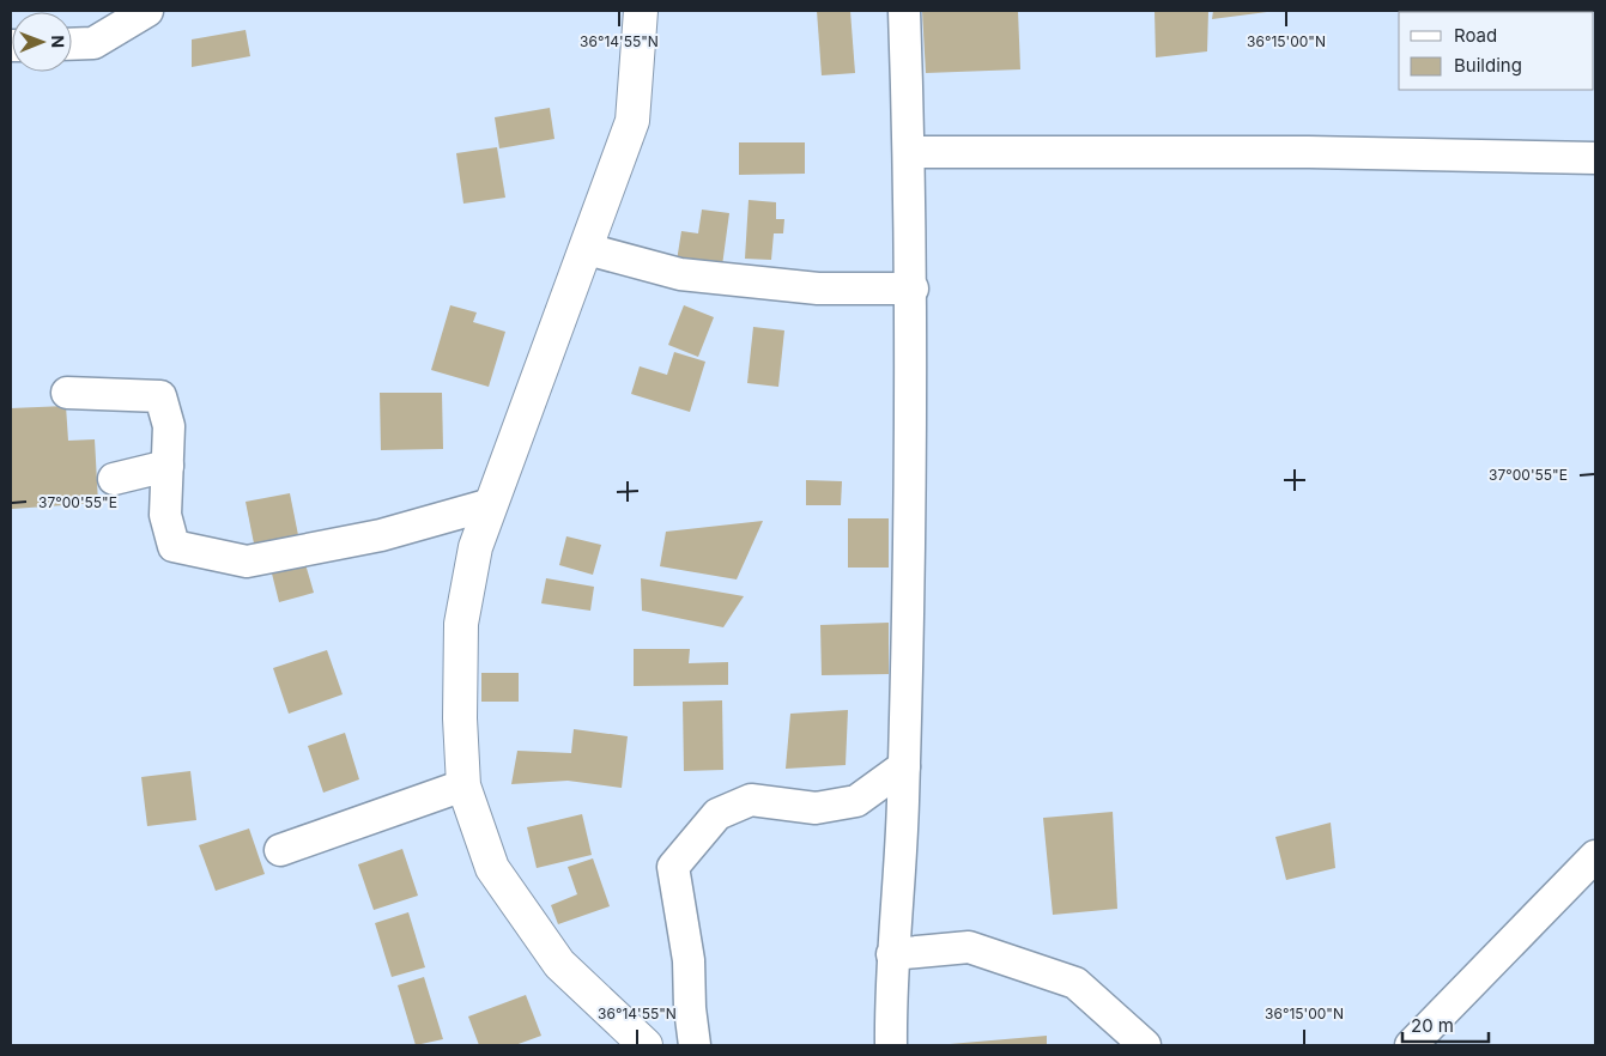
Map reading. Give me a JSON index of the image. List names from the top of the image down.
{
  "legend": ["Road", "Building"],
  "scale_bar": "20 m",
  "north": "right",
  "coordinates": ["36°14'55\"N", "36°15'00\"N", "37°00'55\"E"]
}
